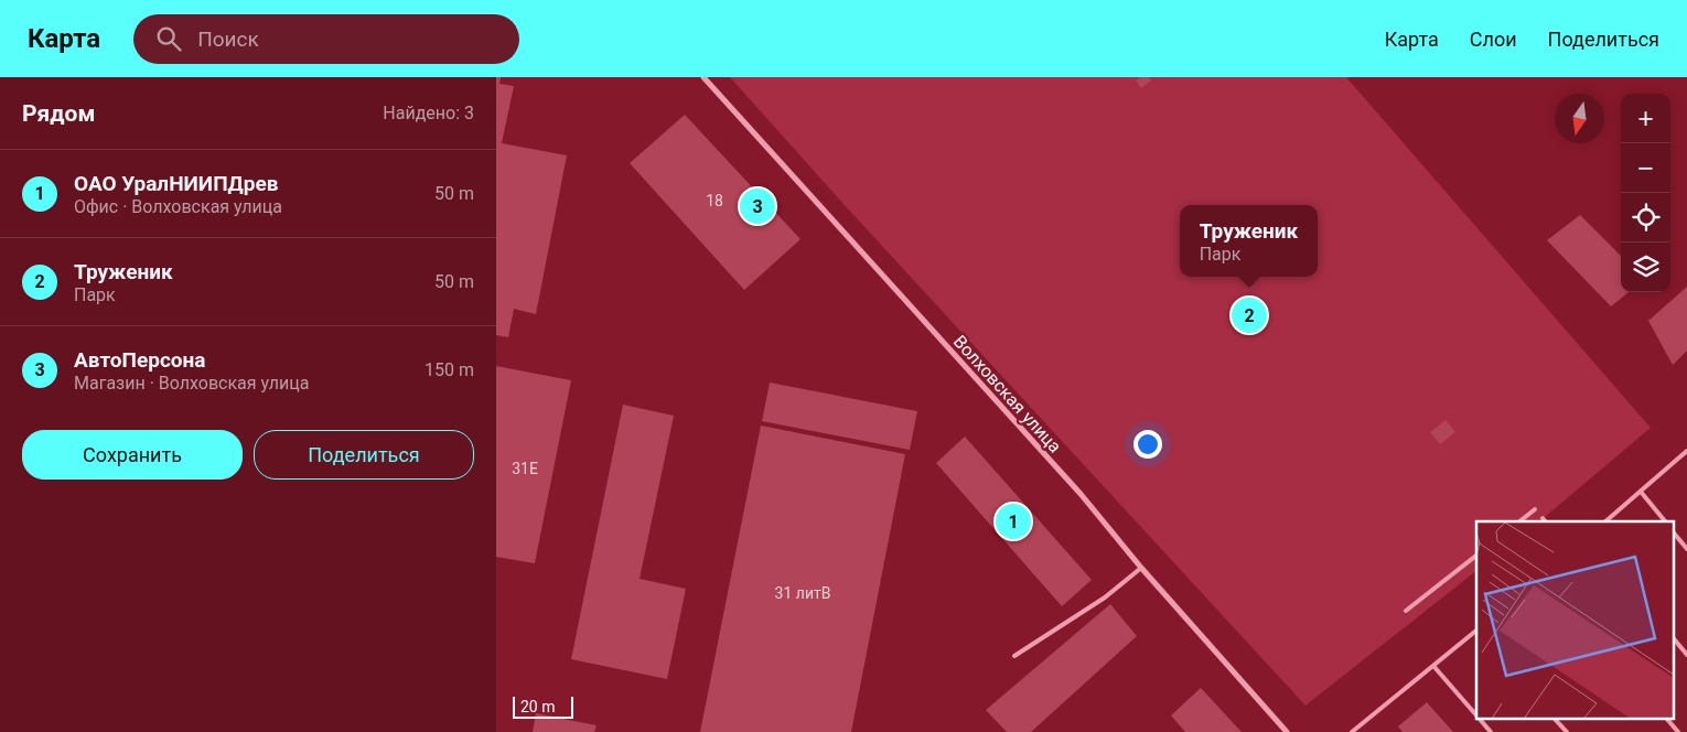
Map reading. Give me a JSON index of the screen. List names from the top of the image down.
{
  "streets": {
    "street": ["Волховская улица"]
  },
  "house_numbers": ["18", "31Е", "31 литВ"],
  "scale_bar": "20 m",
  "north": "bottom",
  "page": {
    "header": "Карта",
    "search": "Поиск",
    "nav": ["Карта", "Слои", "Поделиться"],
    "heading": ["Рядом", "Найдено: 3"],
    "map_buttons": ["+", "−"],
    "list": [
      {
        "mark": "1",
        "name": "ОАО УралНИИПДрев",
        "note": "Офис · Волховская улица",
        "value": "50 m"
      },
      {
        "mark": "2",
        "name": "Труженик",
        "note": "Парк",
        "value": "50 m"
      },
      {
        "mark": "3",
        "name": "АвтоПерсона",
        "note": "Магазин · Волховская улица",
        "value": "150 m"
      }
    ],
    "pins": ["3", "2", "1"],
    "popup": ["Труженик", "Парк"],
    "buttons": ["Сохранить", "Поделиться"],
    "scale": "20 m"
  }
}
